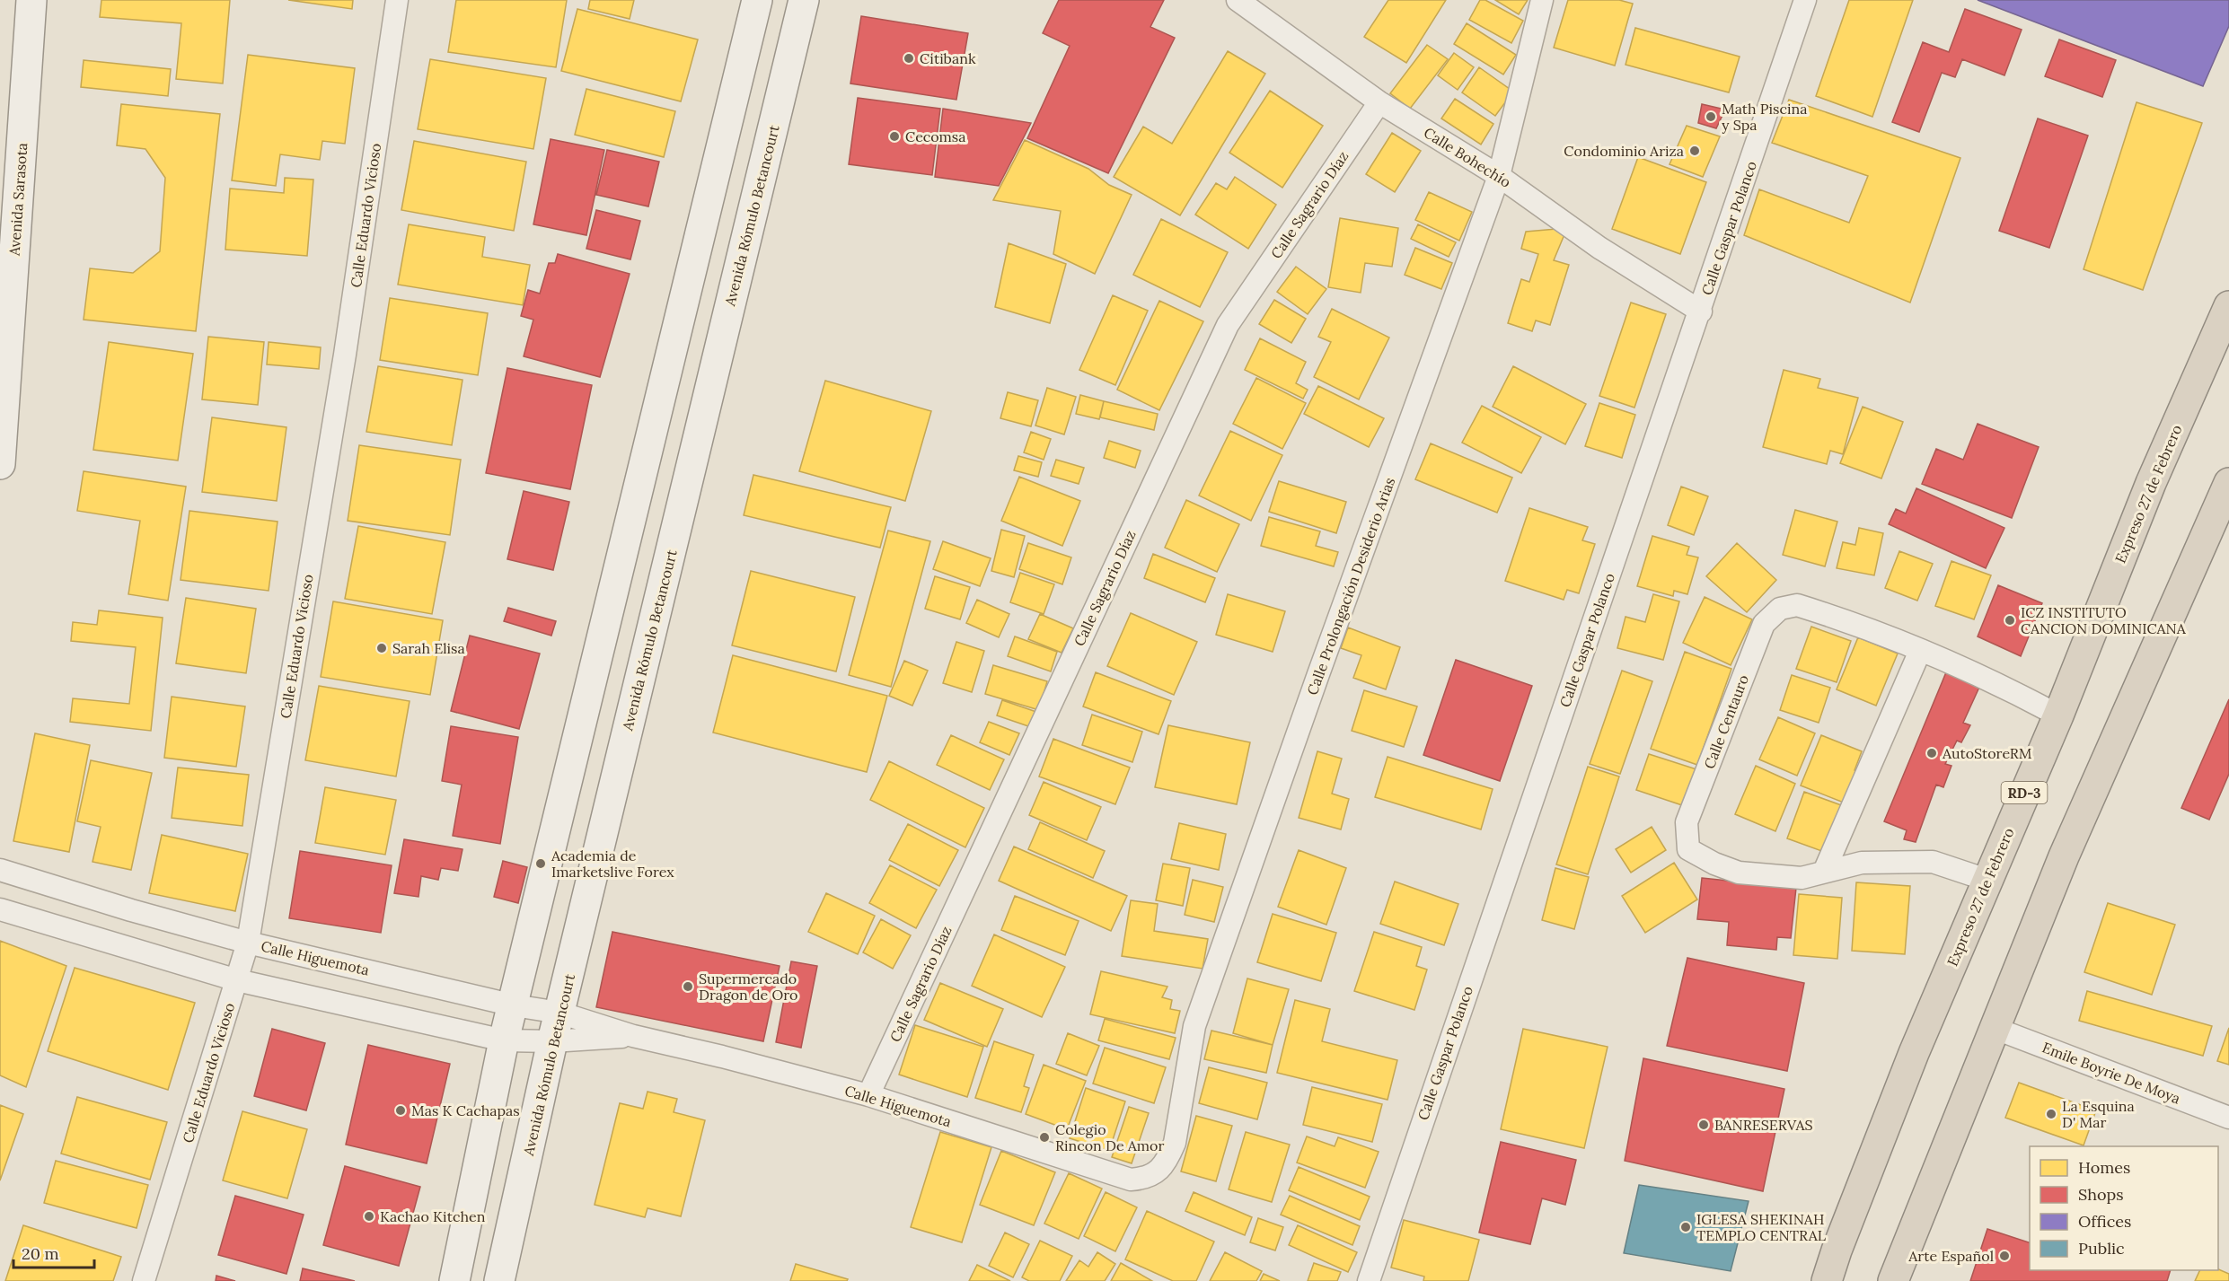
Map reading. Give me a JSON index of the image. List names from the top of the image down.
{
  "streets": {
    "highway": ["Expreso 27 de Febrero", "RD-3"],
    "main road": ["Avenida Sarasota", "Avenida Rómulo Betancourt"],
    "street": [
      "Calle Bohechío",
      "Calle Sagrario Díaz",
      "Calle Eduardo Vicioso",
      "Calle Gaspar Polanco",
      "Calle Prolongación Desiderio Arias",
      "Calle Centauro",
      "Calle Higuemota",
      "Emile Boyrie De Moya"
    ]
  },
  "crossings": [
    ["Calle Bohechío", "Calle Sagrario Díaz"],
    ["Calle Bohechío", "Calle Gaspar Polanco"],
    ["Calle Bohechío", "Calle Prolongación Desiderio Arias"],
    ["Calle Sagrario Díaz", "Calle Higuemota"],
    ["Calle Eduardo Vicioso", "Calle Higuemota"],
    ["Avenida Rómulo Betancourt", "Calle Higuemota"],
    ["Expreso 27 de Febrero", "Calle Centauro"],
    ["Calle Prolongación Desiderio Arias", "Calle Higuemota"]
  ],
  "places": [
    "Citibank",
    "Math Piscina y Spa",
    "Cecomsa",
    "Condominio Ariza",
    "ICZ INSTITUTO CANCION DOMINICANA",
    "Sarah Elisa",
    "AutoStoreRM",
    "Academia de Imarketslive Forex",
    "Supermercado Dragon de Oro",
    "Mas K Cachapas",
    "La Esquina D' Mar",
    "BANRESERVAS",
    "Colegio Rincon De Amor",
    "Kachao Kitchen",
    "IGLESA SHEKINAH TEMPLO CENTRAL",
    "Arte Español"
  ],
  "legend": [
    "Homes",
    "Shops",
    "Offices",
    "Public"
  ],
  "scale_bar": "20 m"
}
